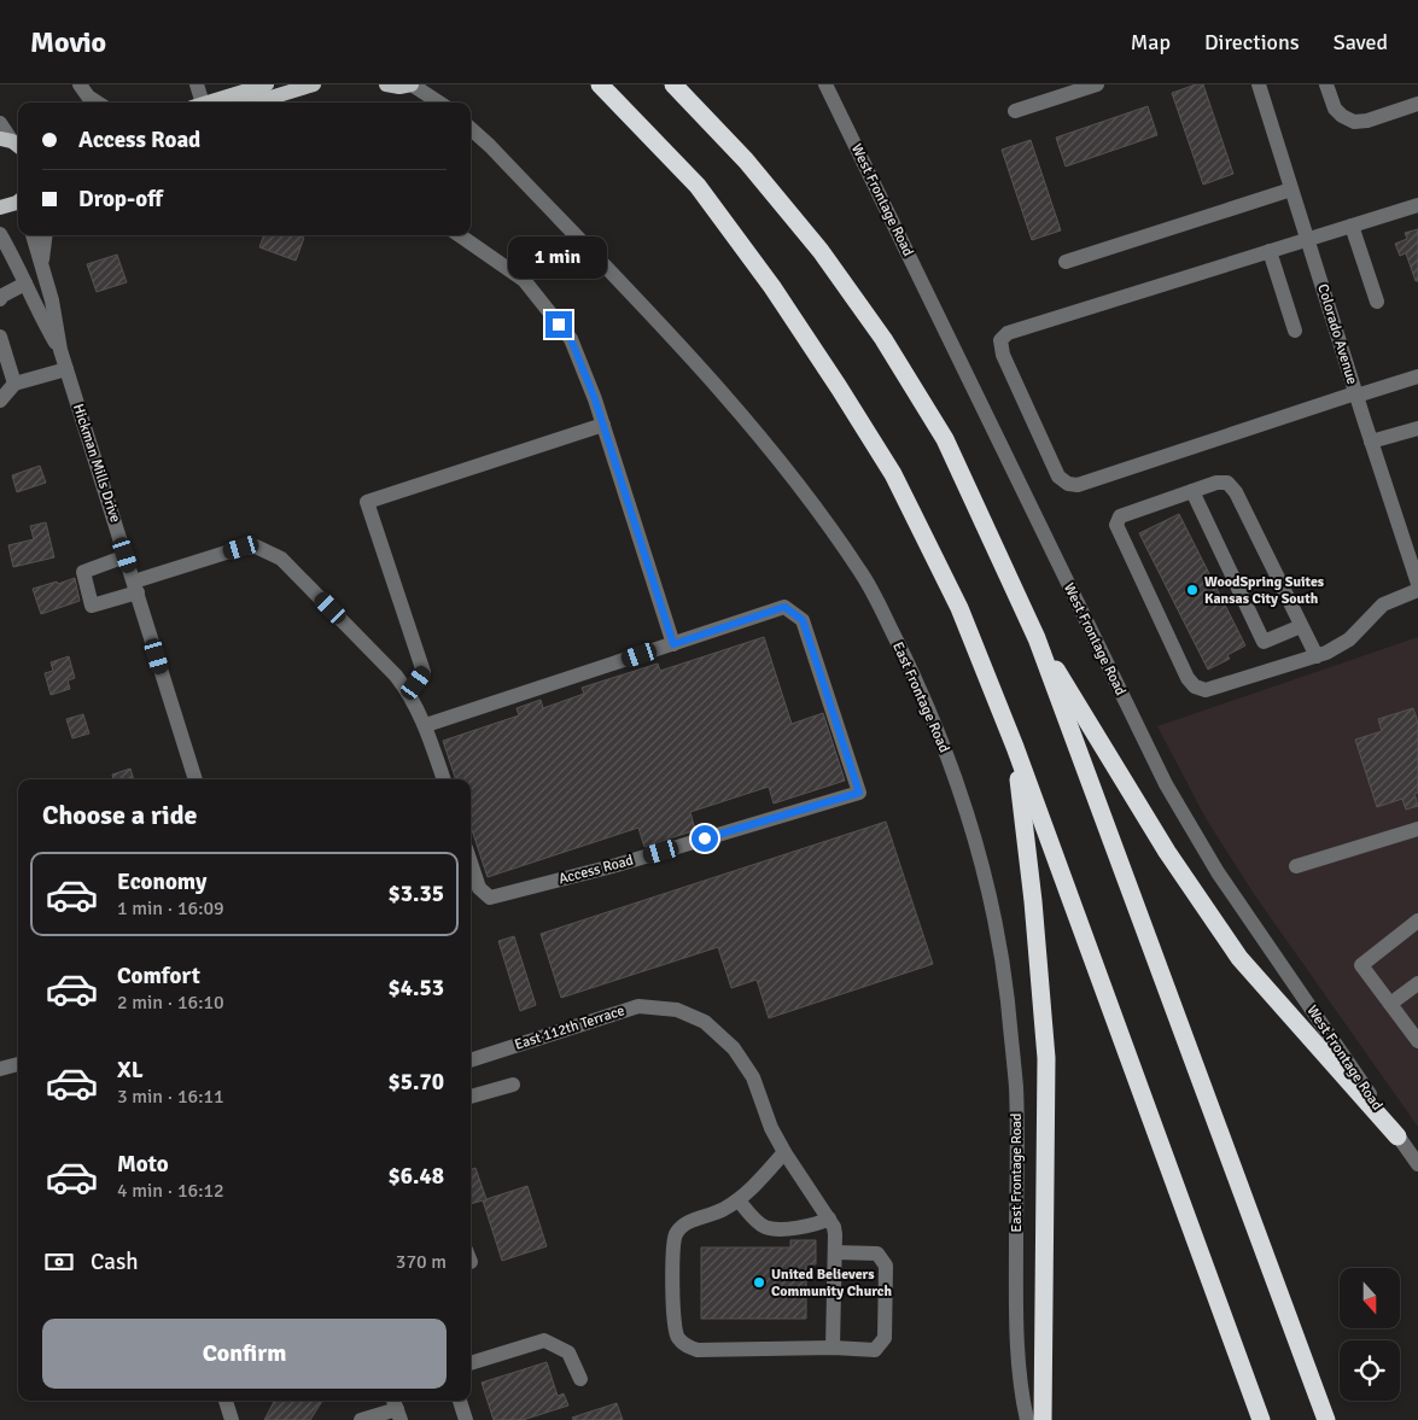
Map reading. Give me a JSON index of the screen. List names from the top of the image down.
{
  "streets": {
    "street": [
      "West Frontage Road",
      "Colorado Avenue",
      "Hickman Mills Drive",
      "East Frontage Road",
      "Access Road",
      "East 112th Terrace"
    ]
  },
  "places": ["WoodSpring Suites Kansas City South", "United Believers Community Church"],
  "north": "bottom",
  "page": {
    "header": "Movio",
    "nav": ["Map", "Directions", "Saved"],
    "banner": ["Access Road", "Drop-off"],
    "bubble": "1 min",
    "heading": "Choose a ride",
    "list": [
      {
        "name": "Economy",
        "note": "1 min · 16:09",
        "value": "$3.35"
      },
      {
        "name": "Comfort",
        "note": "2 min · 16:10",
        "value": "$4.53"
      },
      {
        "name": "XL",
        "note": "3 min · 16:11",
        "value": "$5.70"
      },
      {
        "name": "Moto",
        "note": "4 min · 16:12",
        "value": "$6.48"
      }
    ],
    "pay": ["Cash", "370 m"],
    "buttons": "Confirm"
  }
}
